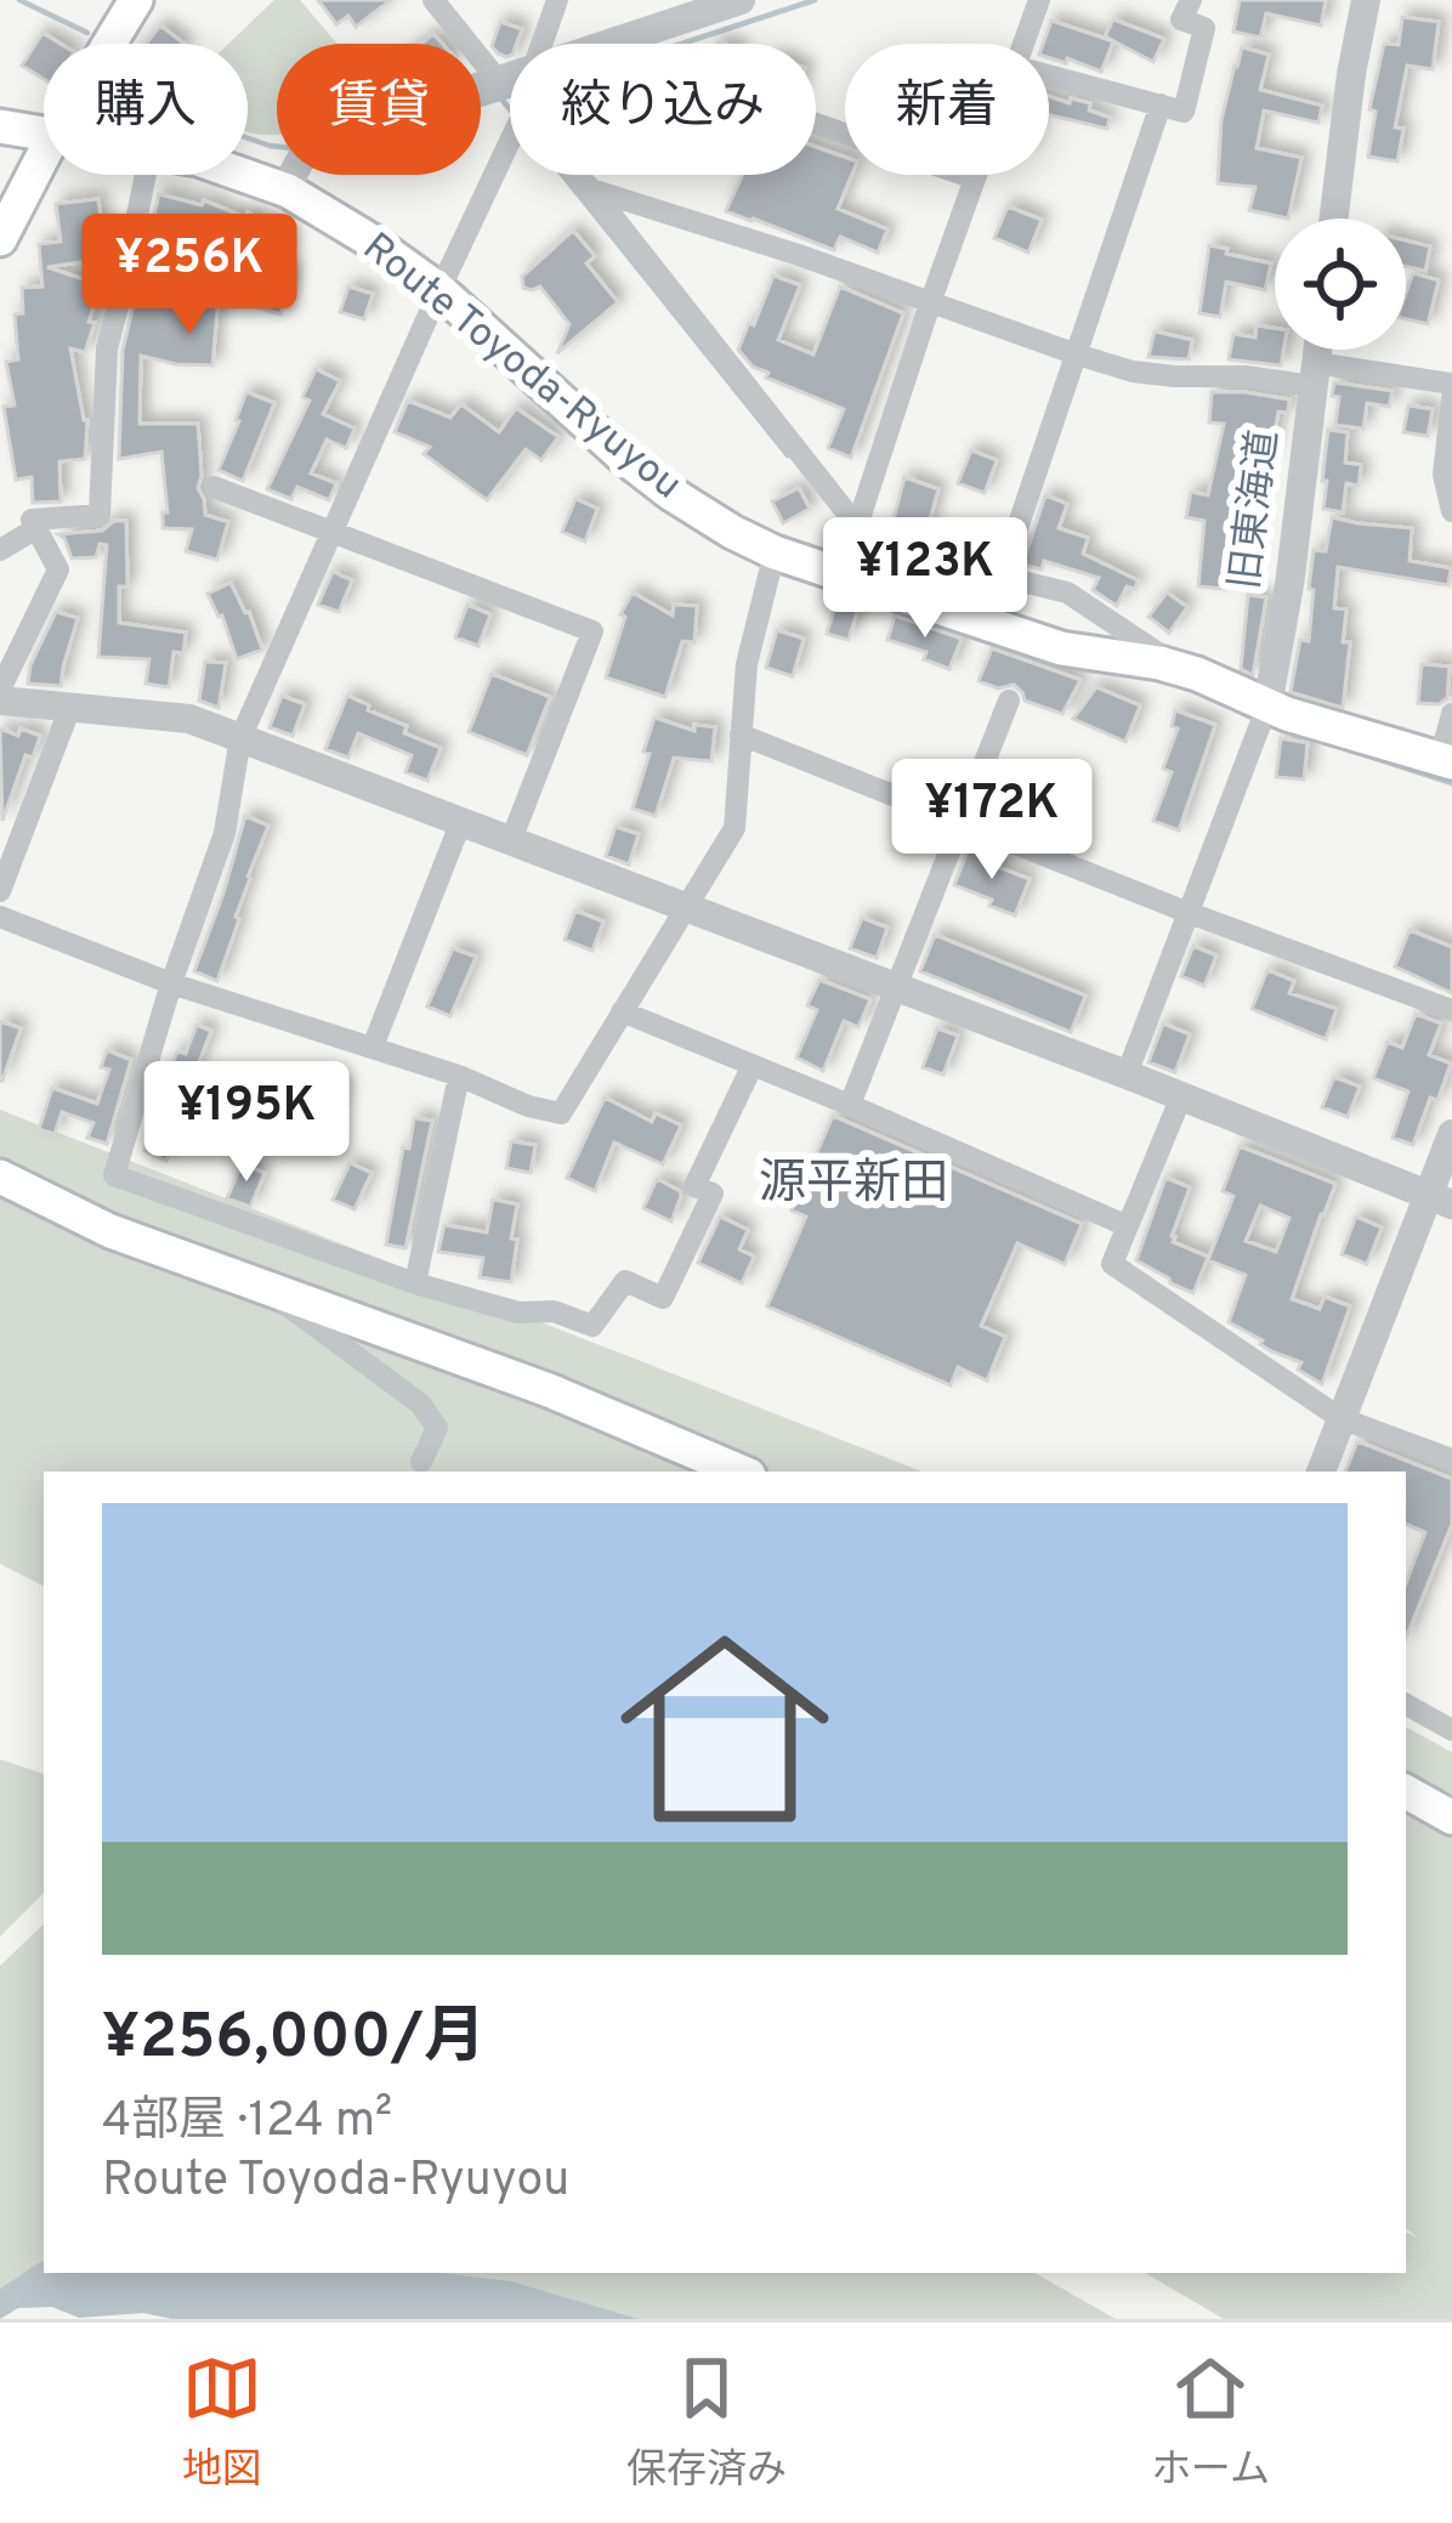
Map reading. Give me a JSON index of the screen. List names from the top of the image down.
{
  "streets": {
    "main road": ["Route Toyoda-Ryuyou"],
    "street": ["旧東海道"]
  },
  "crossings": [
    ["Route Toyoda-Ryuyou", "旧東海道"]
  ],
  "districts": ["源平新田"],
  "page": {
    "chip": [
      "購入",
      "賃貸",
      "絞り込み",
      "新着"
    ],
    "price": [
      "¥256K",
      "¥123K",
      "¥172K",
      "¥195K"
    ],
    "list": [
      {
        "name": "¥256,000/月",
        "note": "4部屋 · 124 m² · Route Toyoda-Ryuyou"
      }
    ],
    "tabs": ["地図", "保存済み", "ホーム"]
  }
}
